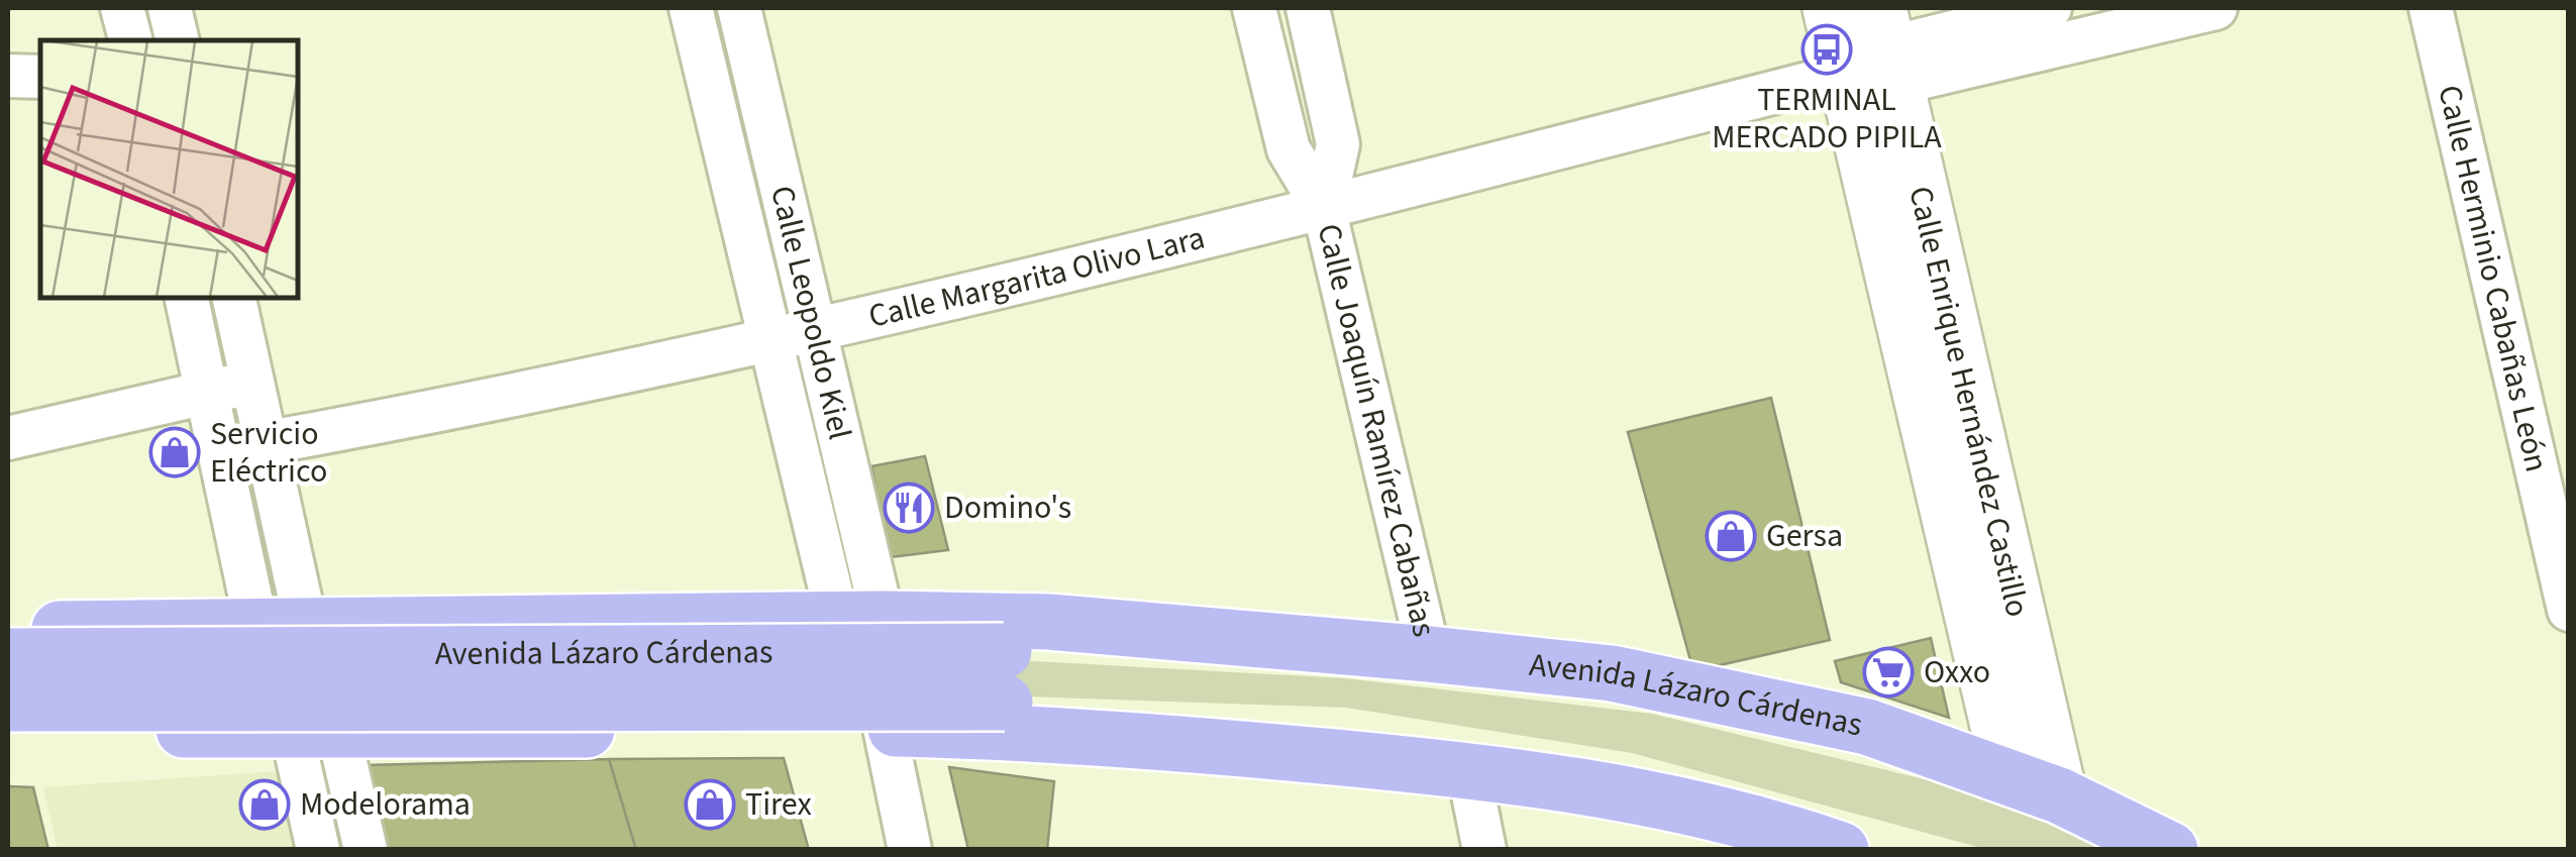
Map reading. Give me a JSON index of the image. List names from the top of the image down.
{
  "streets": {
    "highway": ["Avenida Lázaro Cárdenas"],
    "main road": ["Calle Enrique Hernández Castillo"],
    "street": [
      "Calle Margarita Olivo Lara",
      "Calle Herminio Cabañas León",
      "Calle Leopoldo Kiel",
      "Calle Joaquín Ramírez Cabañas"
    ]
  },
  "crossings": [
    ["Calle Margarita Olivo Lara", "Calle Leopoldo Kiel"],
    ["Calle Margarita Olivo Lara", "Calle Enrique Hernández Castillo"],
    ["Calle Margarita Olivo Lara", "Calle Joaquín Ramírez Cabañas"],
    ["Calle Leopoldo Kiel", "Avenida Lázaro Cárdenas"],
    ["Calle Enrique Hernández Castillo", "Avenida Lázaro Cárdenas"],
    ["Calle Joaquín Ramírez Cabañas", "Avenida Lázaro Cárdenas"]
  ],
  "places": {
    "bus stop": ["TERMINAL MERCADO PIPILA"],
    "shop": [
      "Servicio Eléctrico",
      "Gersa",
      "Modelorama",
      "Tirex"
    ],
    "restaurant": ["Domino's"],
    "supermarket": ["Oxxo"]
  }
}
